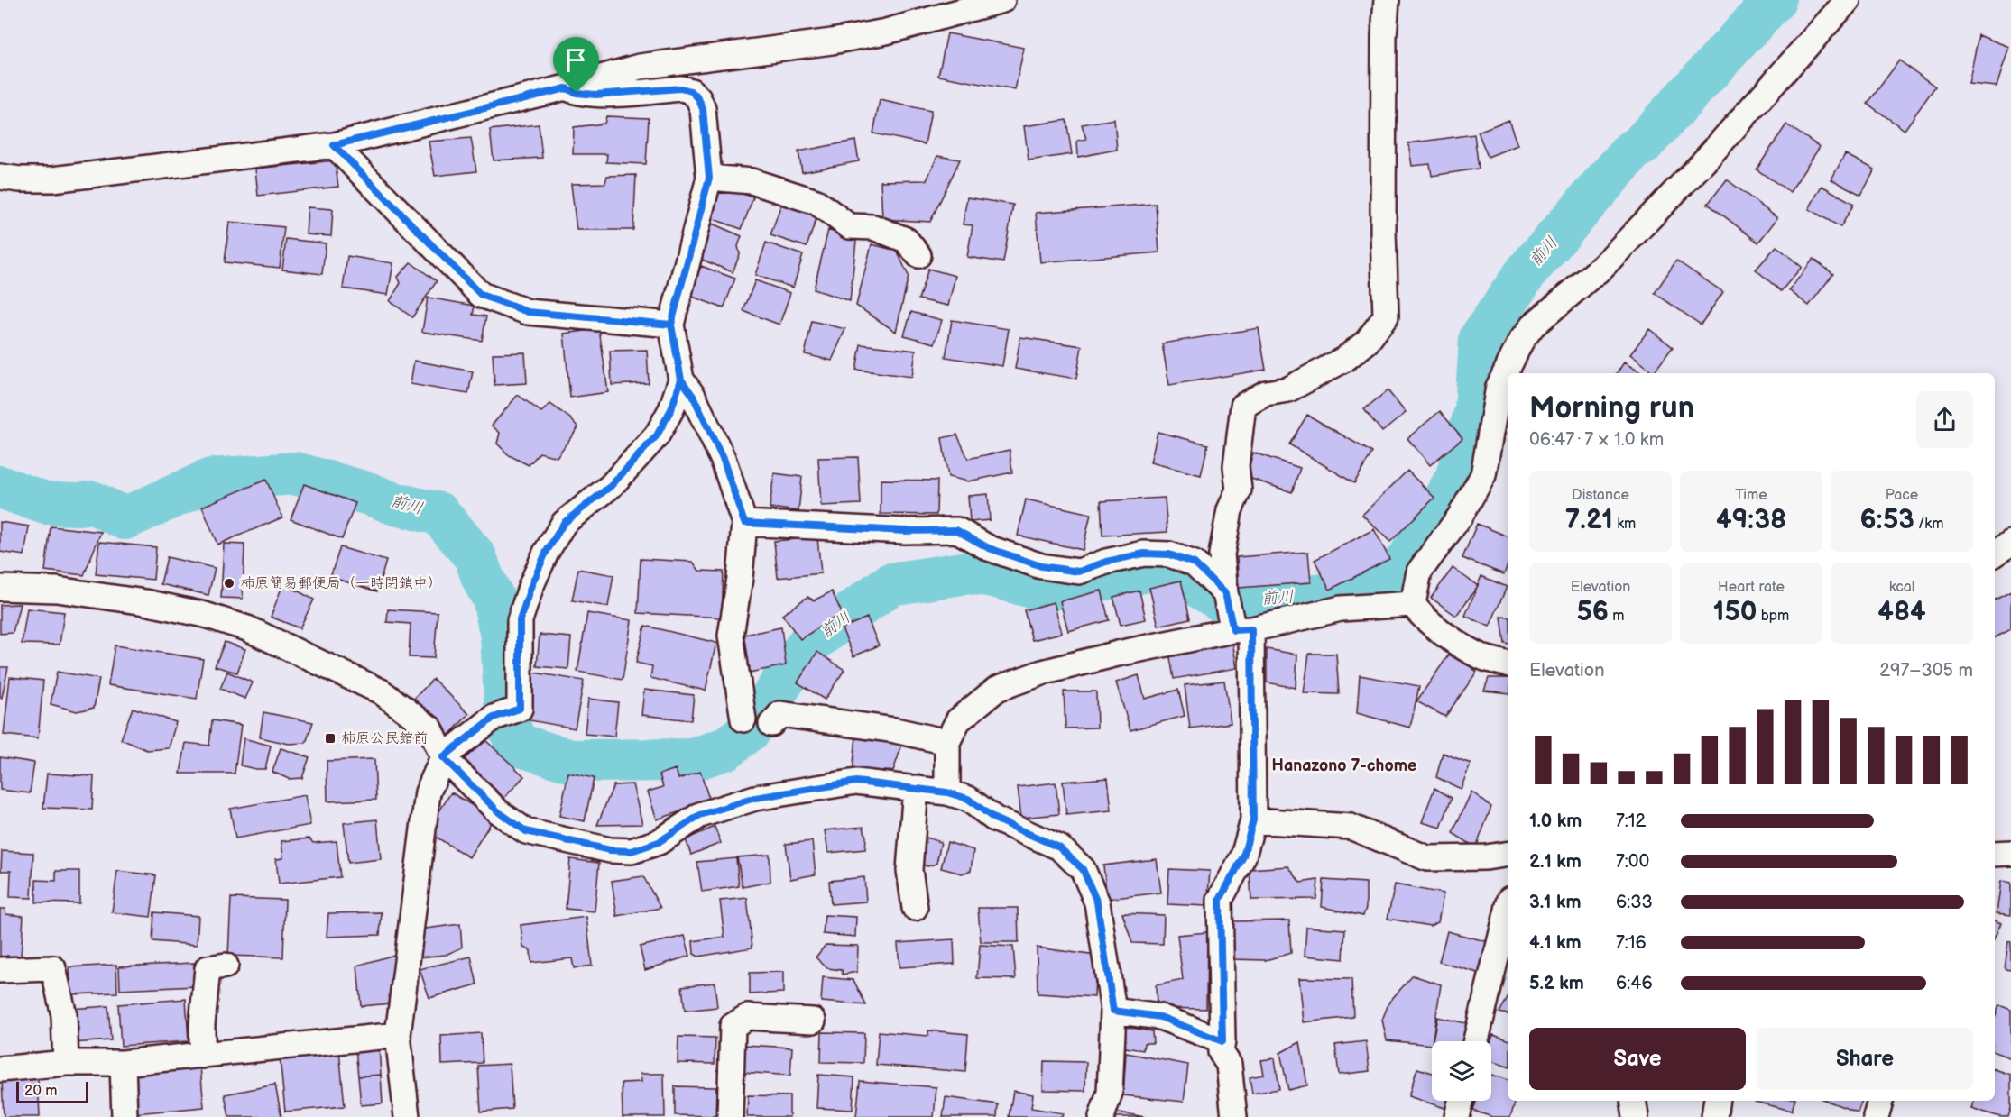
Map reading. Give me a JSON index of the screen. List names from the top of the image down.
{
  "districts": ["Hanazono 7-chome"],
  "water": ["前川"],
  "places": {
    "other": ["柿原簡易郵便局（一時閉鎖中）"],
    "transit": ["柿原公民館前"]
  },
  "scale_bar": "20 m",
  "page": {
    "heading": ["Morning run", "06:47 · 7 × 1.0 km"],
    "stats": [
      ["Distance", "7.21 km"],
      ["Time", "49:38"],
      ["Pace", "6:53 /km"],
      ["Elevation", "56 m"],
      ["Heart rate", "150 bpm"],
      ["kcal", "484"]
    ],
    "chart": ["Elevation", "297–305 m"],
    "list": [
      {
        "name": "1.0 km",
        "note": "7:12"
      },
      {
        "name": "2.1 km",
        "note": "7:00"
      },
      {
        "name": "3.1 km",
        "note": "6:33"
      },
      {
        "name": "4.1 km",
        "note": "7:16"
      },
      {
        "name": "5.2 km",
        "note": "6:46"
      }
    ],
    "buttons": ["Save", "Share"],
    "scale": "20 m"
  }
}
